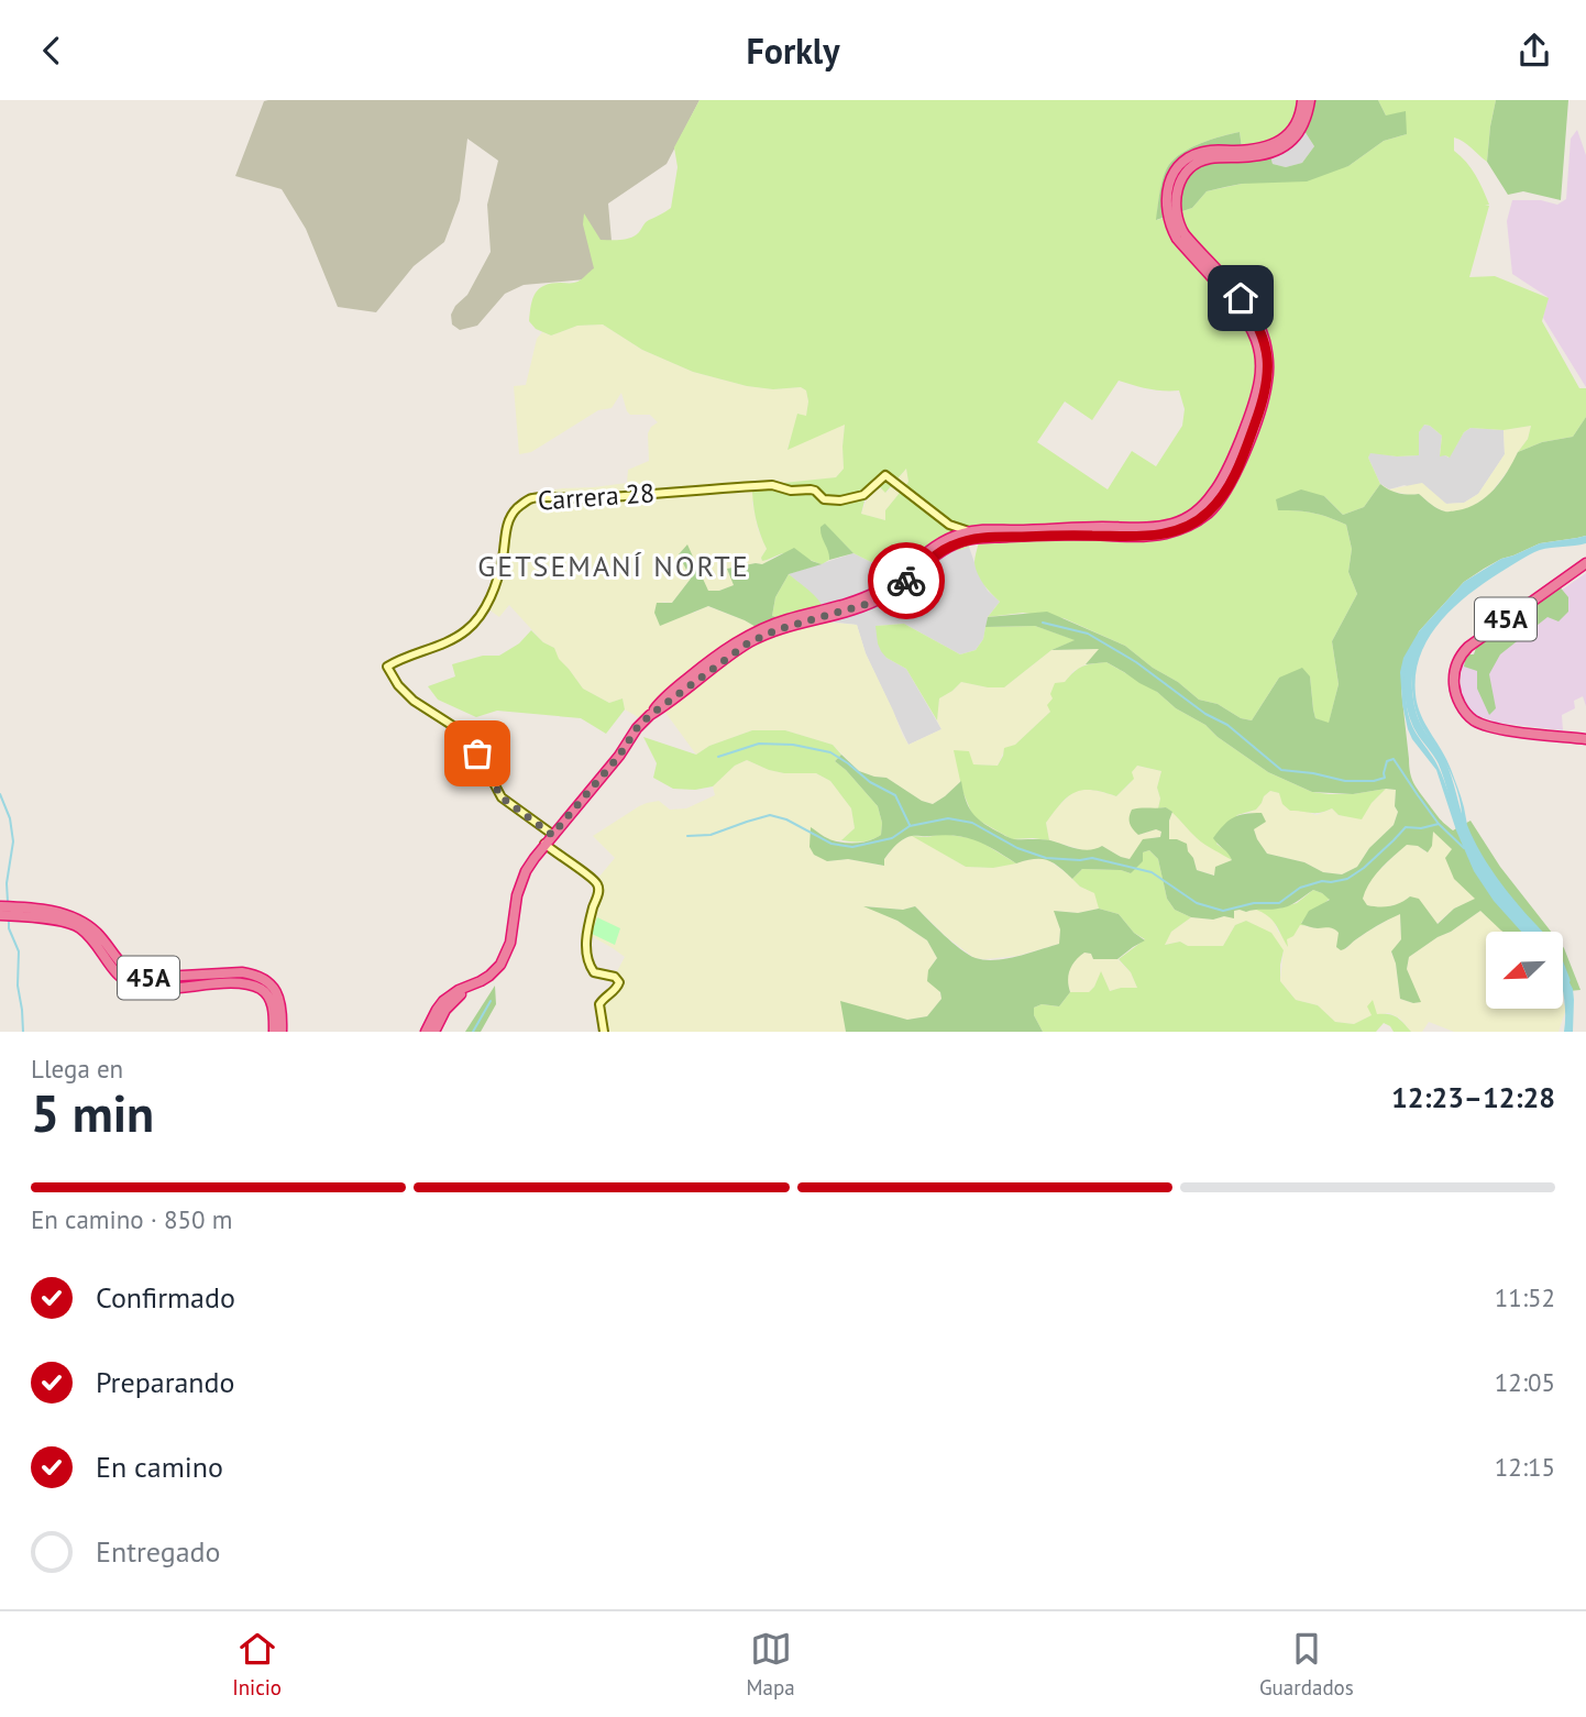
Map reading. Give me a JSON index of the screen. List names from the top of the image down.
{
  "streets": {
    "highway": ["45A"],
    "street": ["Carrera 28"]
  },
  "districts": ["GETSEMANÍ NORTE"],
  "north": "bottom left",
  "page": {
    "header": "Forkly",
    "heading": ["5 min", "Llega en", "12:23–12:28"],
    "bar": "En camino · 850 m",
    "list": [
      ["Confirmado", "11:52"],
      ["Preparando", "12:05"],
      ["En camino", "12:15"],
      "Entregado"
    ],
    "tabs": ["Inicio", "Mapa", "Guardados"]
  }
}
